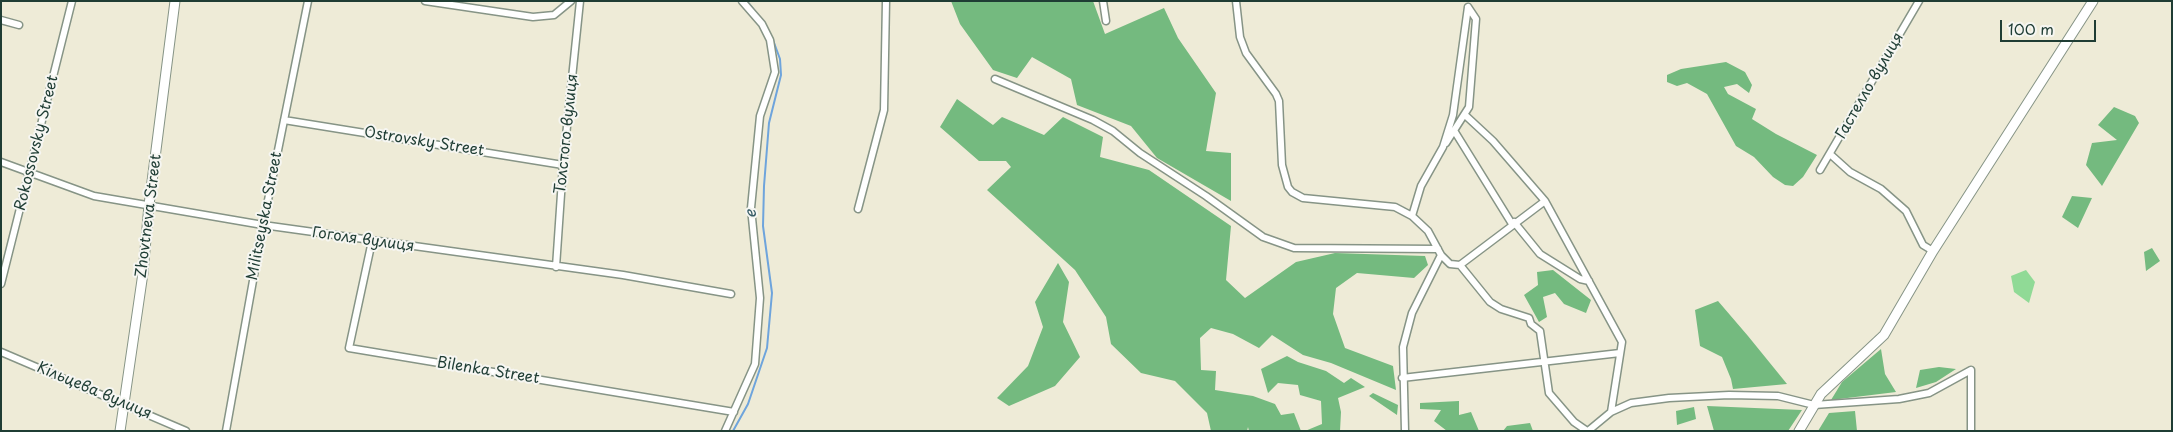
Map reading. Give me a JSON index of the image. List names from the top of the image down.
{
  "streets": {
    "main road": ["Zhovtneva Street"],
    "street": [
      "Гастелло вулиця",
      "Толстого вулиця",
      "Ostrovsky Street",
      "Rokossovsky Street",
      "Militseyska Street",
      "Гоголя вулиця",
      "Bilenka Street",
      "Кільцева вулиця"
    ]
  },
  "crossings": [
    ["Толстого вулиця", "Ostrovsky Street"],
    ["Толстого вулиця", "Гоголя вулиця"],
    ["Ostrovsky Street", "Militseyska Street"],
    ["Rokossovsky Street", "Гоголя вулиця"],
    ["Zhovtneva Street", "Гоголя вулиця"],
    ["Zhovtneva Street", "Кільцева вулиця"],
    ["Militseyska Street", "Гоголя вулиця"],
    ["Гоголя вулиця", "Bilenka Street"]
  ],
  "water": ["e"],
  "scale_bar": "100 m"
}
